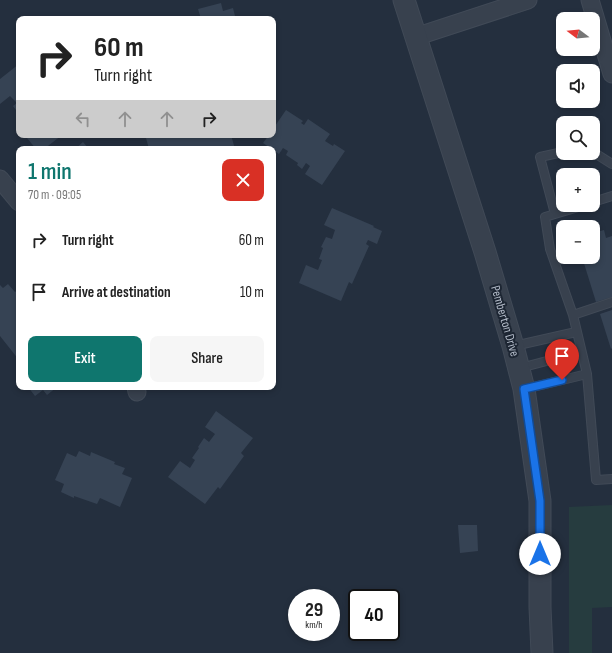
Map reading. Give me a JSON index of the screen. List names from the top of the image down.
{
  "streets": {
    "street": ["Pemberton Drive"]
  },
  "north": "left",
  "page": {
    "map_buttons": ["+", "−"],
    "turn": ["60 m", "Turn right"],
    "heading": ["1 min", "70 m · 09:05"],
    "list": [
      {
        "name": "Turn right",
        "value": "60 m"
      },
      {
        "name": "Arrive at destination",
        "value": "10 m"
      }
    ],
    "buttons": ["Exit", "Share"],
    "speed": "29 km/h",
    "limit": "40"
  }
}
